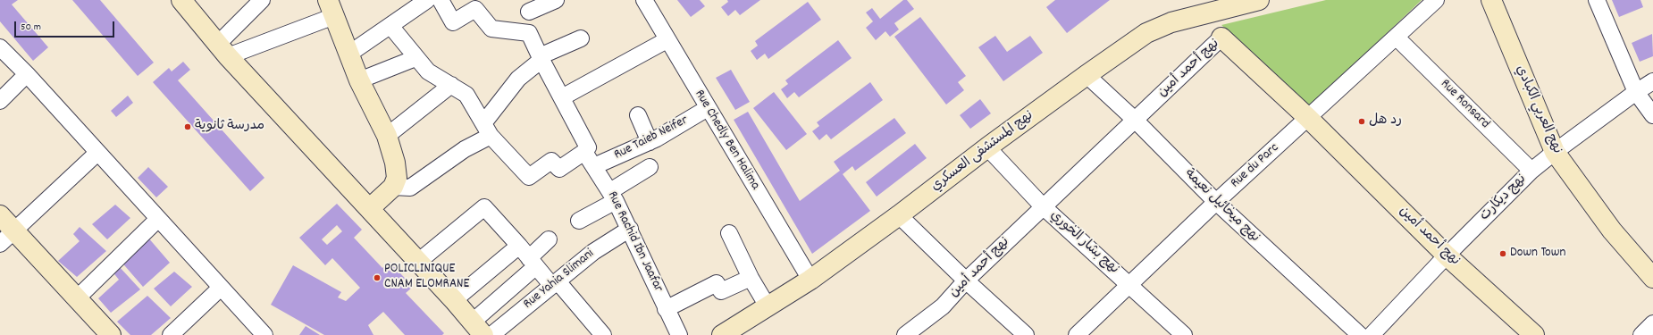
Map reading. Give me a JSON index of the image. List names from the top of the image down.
{
  "streets": {
    "street": [
      "نهج أحمد أمين",
      "Rue Ronsard",
      "نهج العربي الكبادي",
      "Rue Taieb Neifer",
      "Rue Chedly Ben Halima",
      "نهج المستشفى العسكري",
      "Rue du Parc",
      "نهج ديكارت",
      "نهج ميخائيل نعيمة",
      "Rue Rachid Ibn Jaafar",
      "نهج بشار الخوري",
      "Rue Yahia Slimani"
    ]
  },
  "crossings": [
    ["نهج أحمد أمين", "Rue du Parc"],
    ["نهج أحمد أمين", "نهج ديكارت"],
    ["نهج أحمد أمين", "نهج ميخائيل نعيمة"],
    ["نهج أحمد أمين", "نهج بشار الخوري"],
    ["Rue Ronsard", "Rue du Parc"],
    ["Rue Ronsard", "نهج ديكارت"],
    ["نهج العربي الكبادي", "نهج ديكارت"],
    ["Rue Taieb Neifer", "Rue Chedly Ben Halima"],
    ["Rue Taieb Neifer", "Rue Rachid Ibn Jaafar"],
    ["Rue Chedly Ben Halima", "نهج المستشفى العسكري"],
    ["نهج المستشفى العسكري", "نهج ميخائيل نعيمة"],
    ["نهج المستشفى العسكري", "نهج بشار الخوري"],
    ["Rue du Parc", "نهج ميخائيل نعيمة"],
    ["Rue du Parc", "نهج بشار الخوري"],
    ["Rue Rachid Ibn Jaafar", "Rue Yahia Slimani"]
  ],
  "places": [
    "رد هل",
    "مدرسة ثانوية",
    "Down Town",
    "POLICLINIQUE CNAM ELOMRANE"
  ],
  "scale_bar": "50 m"
}
